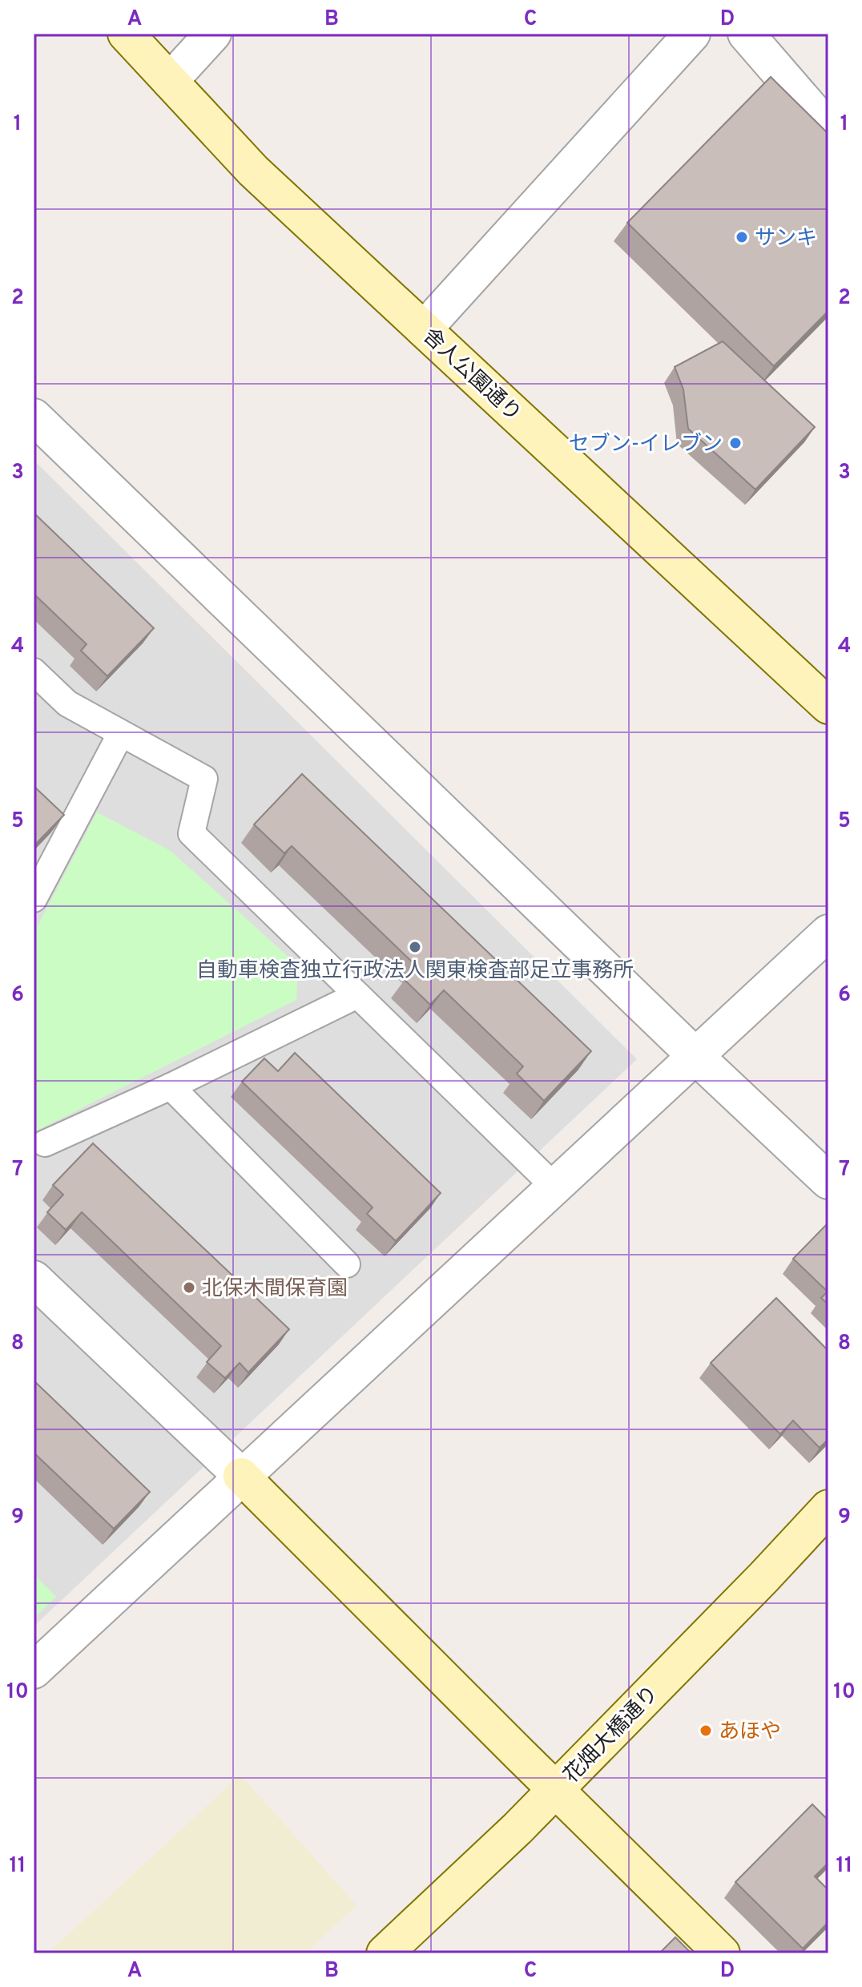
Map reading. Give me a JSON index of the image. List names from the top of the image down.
{
  "streets": {
    "street": ["舎人公園通り", "花畑大橋通り"]
  },
  "places": [
    "サンキ",
    "セブン-イレブン",
    "自動車検査独立行政法人関東検査部足立事務所",
    "北保木間保育園",
    "あほや"
  ],
  "grid": {
    "columns": [
      "A",
      "B",
      "C",
      "D"
    ],
    "rows": [
      "1",
      "2",
      "3",
      "4",
      "5",
      "6",
      "7",
      "8",
      "9",
      "10",
      "11"
    ]
  }
}
